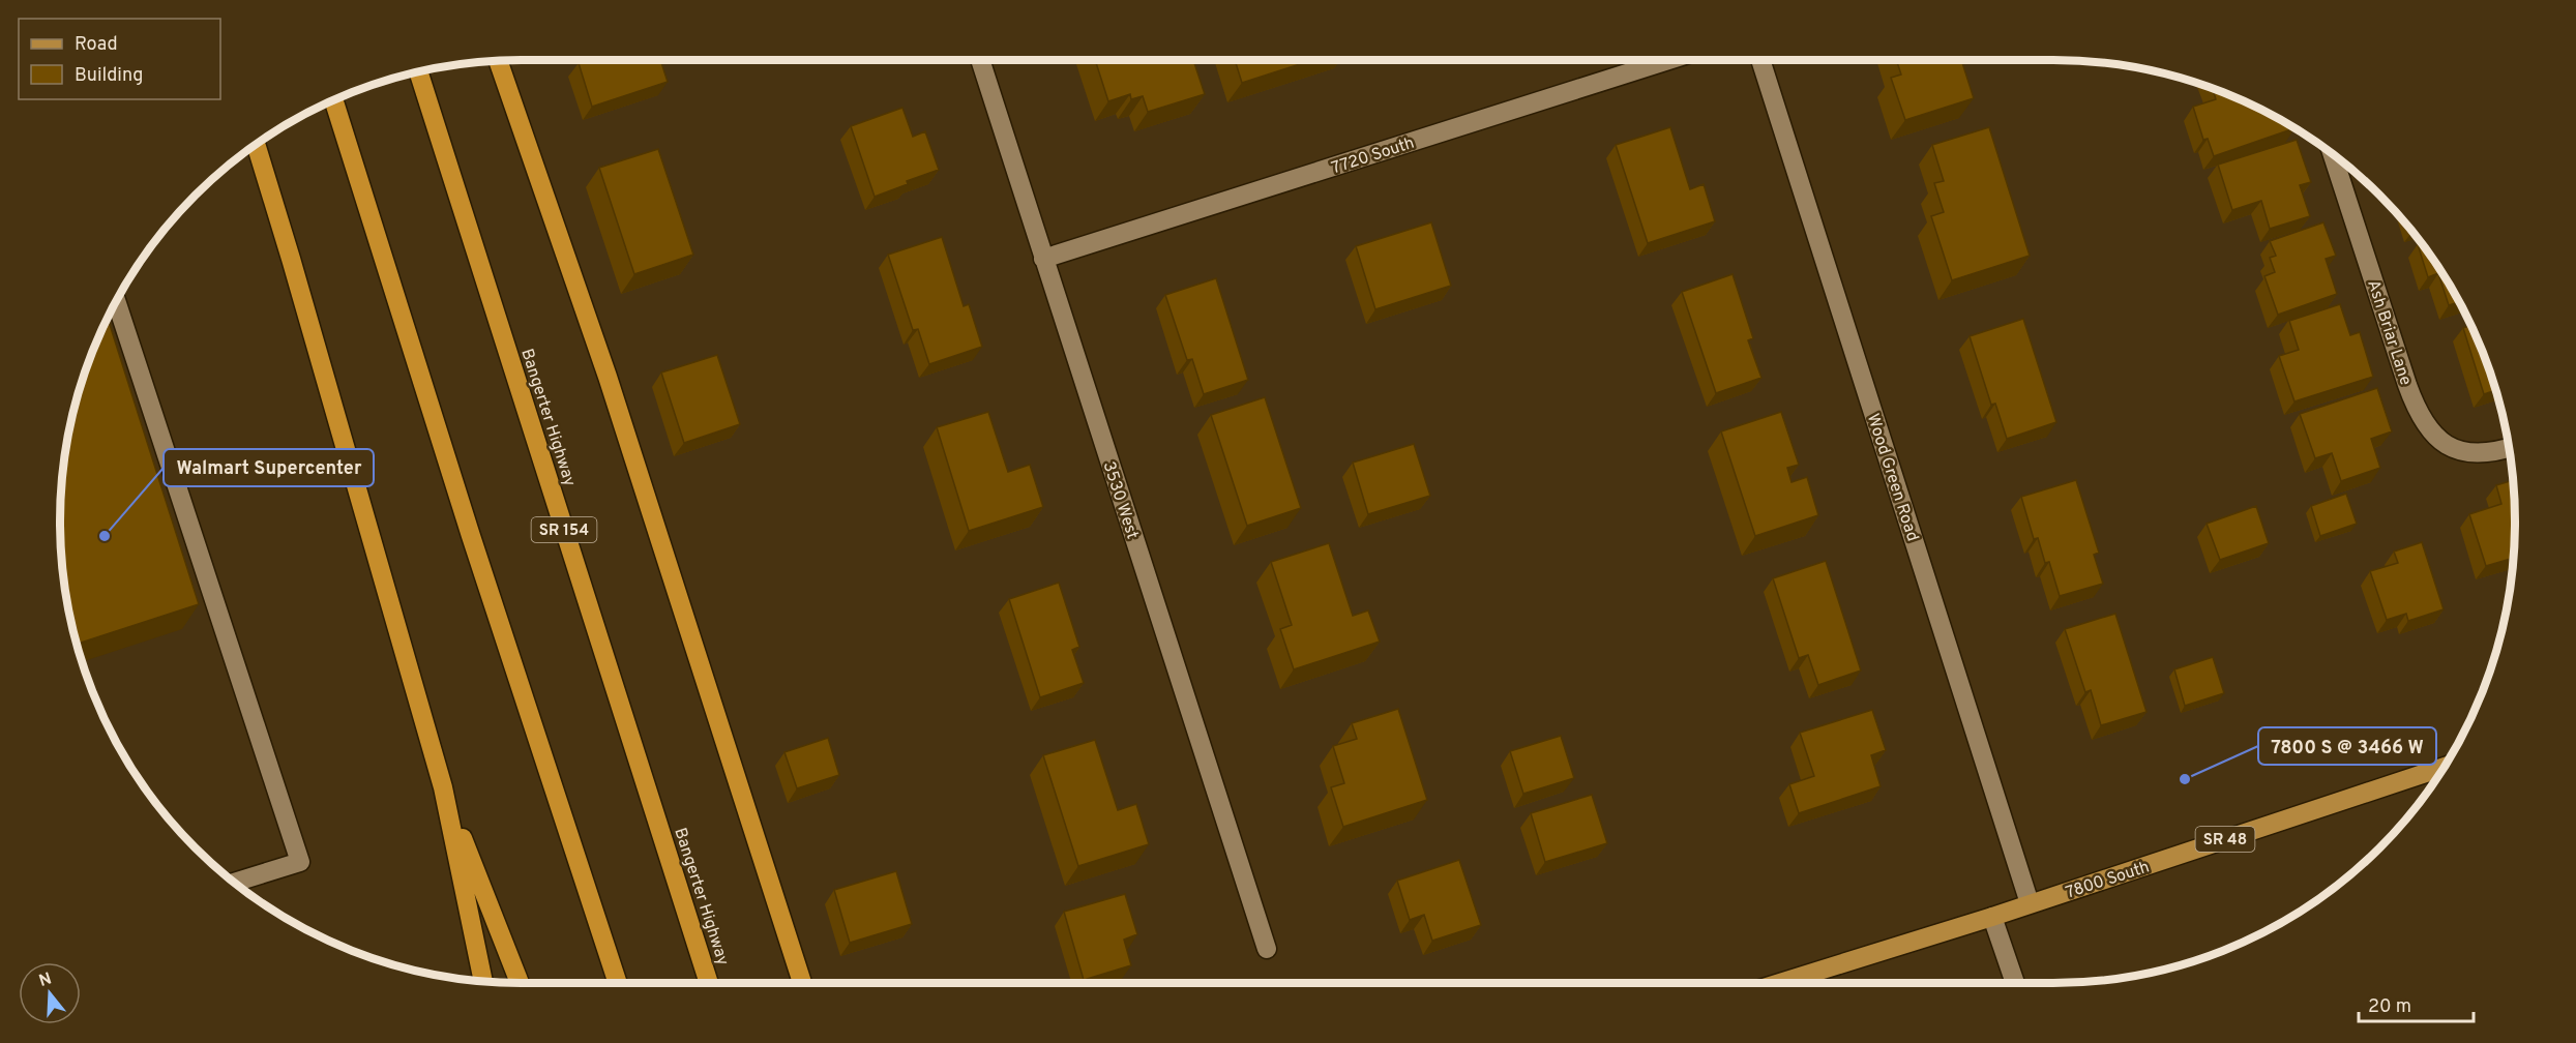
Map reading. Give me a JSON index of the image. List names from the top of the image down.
{
  "streets": {
    "highway": ["Bangerter Highway", "SR 154"],
    "main road": ["SR 48", "7800 South"],
    "street": [
      "7720 South",
      "Ash Briar Lane",
      "Wood Green Road",
      "3530 West"
    ]
  },
  "crossings": [
    ["7720 South", "3530 West"],
    ["Wood Green Road", "7800 South"]
  ],
  "places": ["Walmart Supercenter", "7800 S @ 3466 W"],
  "legend": ["Road", "Building"],
  "scale_bar": "20 m",
  "north": "top"
}
